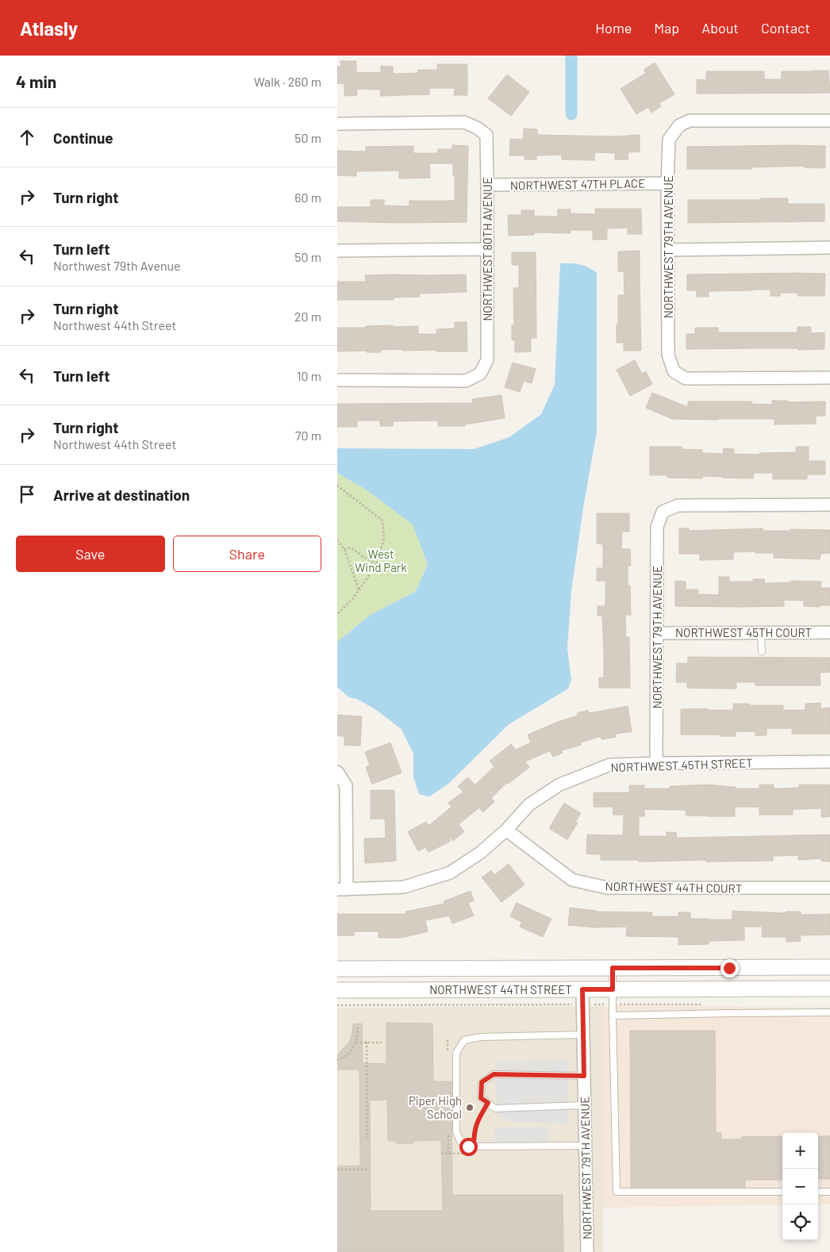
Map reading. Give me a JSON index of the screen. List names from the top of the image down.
{
  "streets": {
    "street": [
      "NORTHWEST 47TH PLACE",
      "NORTHWEST 79TH AVENUE",
      "NORTHWEST 80TH AVENUE",
      "NORTHWEST 45TH COURT",
      "NORTHWEST 45TH STREET",
      "NORTHWEST 44TH COURT",
      "NORTHWEST 44TH STREET"
    ]
  },
  "crossings": [
    ["NORTHWEST 47TH PLACE", "NORTHWEST 79TH AVENUE"],
    ["NORTHWEST 47TH PLACE", "NORTHWEST 80TH AVENUE"],
    ["NORTHWEST 79TH AVENUE", "NORTHWEST 45TH COURT"],
    ["NORTHWEST 79TH AVENUE", "NORTHWEST 45TH STREET"],
    ["NORTHWEST 79TH AVENUE", "NORTHWEST 44TH STREET"],
    ["NORTHWEST 45TH STREET", "NORTHWEST 44TH COURT"]
  ],
  "parks": ["West Wind Park"],
  "places": ["Piper High School"],
  "page": {
    "header": "Atlasly",
    "nav": [
      "Home",
      "Map",
      "About",
      "Contact"
    ],
    "heading": ["4 min", "Walk · 260 m"],
    "list": [
      ["Continue", "50 m"],
      ["Turn right", "60 m"],
      ["Turn left", "Northwest 79th Avenue", "50 m"],
      ["Turn right", "Northwest 44th Street", "20 m"],
      ["Turn left", "10 m"],
      ["Turn right", "Northwest 44th Street", "70 m"],
      "Arrive at destination"
    ],
    "buttons": ["Save", "Share"],
    "map_buttons": ["+", "−"]
  }
}
